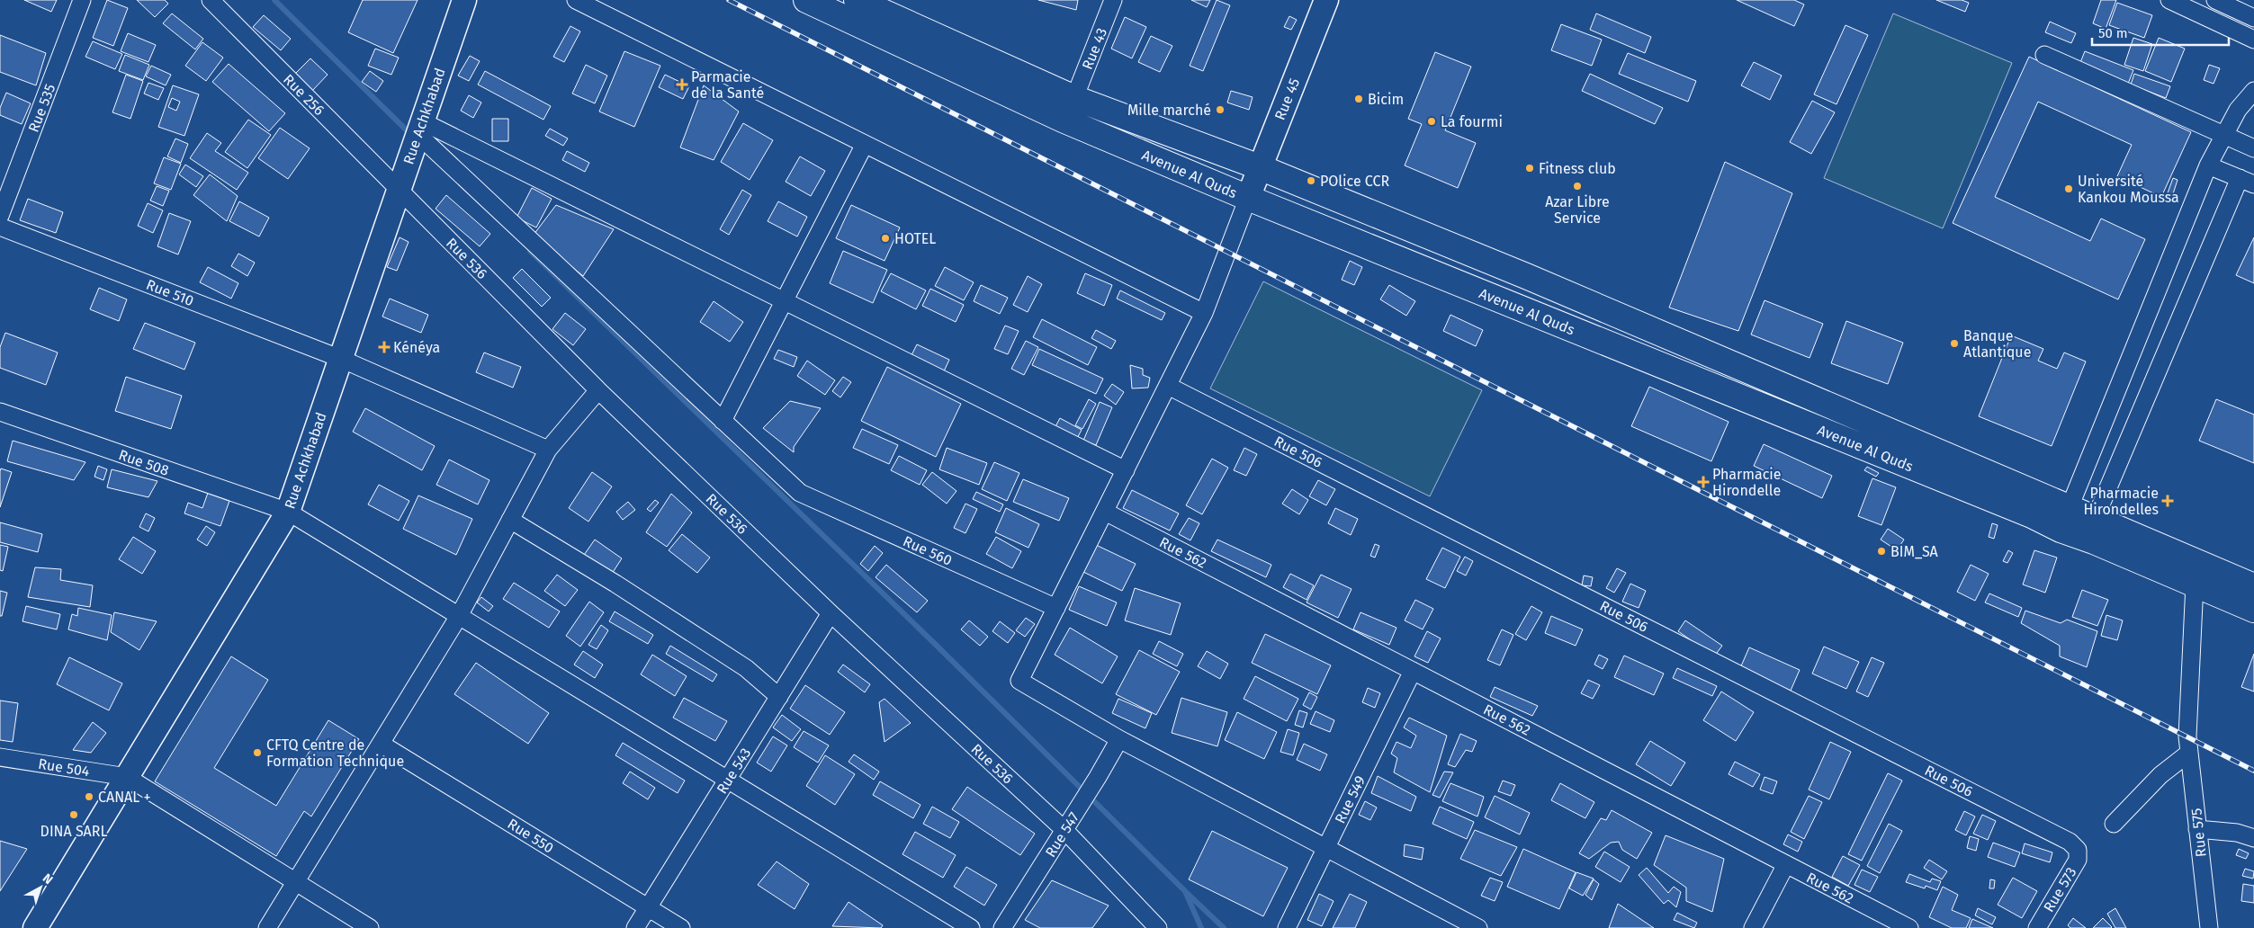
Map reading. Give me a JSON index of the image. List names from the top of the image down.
{
  "streets": {
    "main road": ["Avenue Al Quds"],
    "street": [
      "Rue 43",
      "Rue 256",
      "Rue 45",
      "Rue 535",
      "Rue Achkhabad",
      "Rue 536",
      "Rue 510",
      "Rue 506",
      "Rue 508",
      "Rue 560",
      "Rue 562",
      "Rue 504",
      "Rue 543",
      "Rue 549",
      "Rue 575",
      "Rue 547",
      "Rue 550",
      "Rue 573"
    ]
  },
  "crossings": [
    ["Rue 43", "Avenue Al Quds"],
    ["Rue 256", "Rue Achkhabad"],
    ["Rue 256", "Rue 536"],
    ["Rue 45", "Avenue Al Quds"],
    ["Rue Achkhabad", "Rue 536"],
    ["Rue Achkhabad", "Rue 510"],
    ["Rue Achkhabad", "Rue 508"],
    ["Rue Achkhabad", "Rue 560"],
    ["Rue Achkhabad", "Rue 504"],
    ["Avenue Al Quds", "Rue 575"],
    ["Rue 536", "Rue 543"],
    ["Rue 536", "Rue 547"],
    ["Rue 506", "Rue 573"],
    ["Rue 508", "Rue 543"],
    ["Rue 562", "Rue 549"],
    ["Rue 543", "Rue 550"]
  ],
  "places": {
    "health": [
      "Parmacie de la Santé",
      "Kénéya",
      "Pharmacie Hirondelle",
      "Pharmacie Hirondelles"
    ],
    "other": [
      "Bicim",
      "Mille marché",
      "La fourmi",
      "Fitness club",
      "POlice CCR",
      "Azar Libre Service",
      "Université Kankou Moussa",
      "HOTEL",
      "Banque Atlantique",
      "BIM_SA",
      "CFTQ Centre de Formation Technique",
      "CANAL +",
      "DINA SARL"
    ]
  },
  "scale_bar": "50 m",
  "north": "top right"
}
